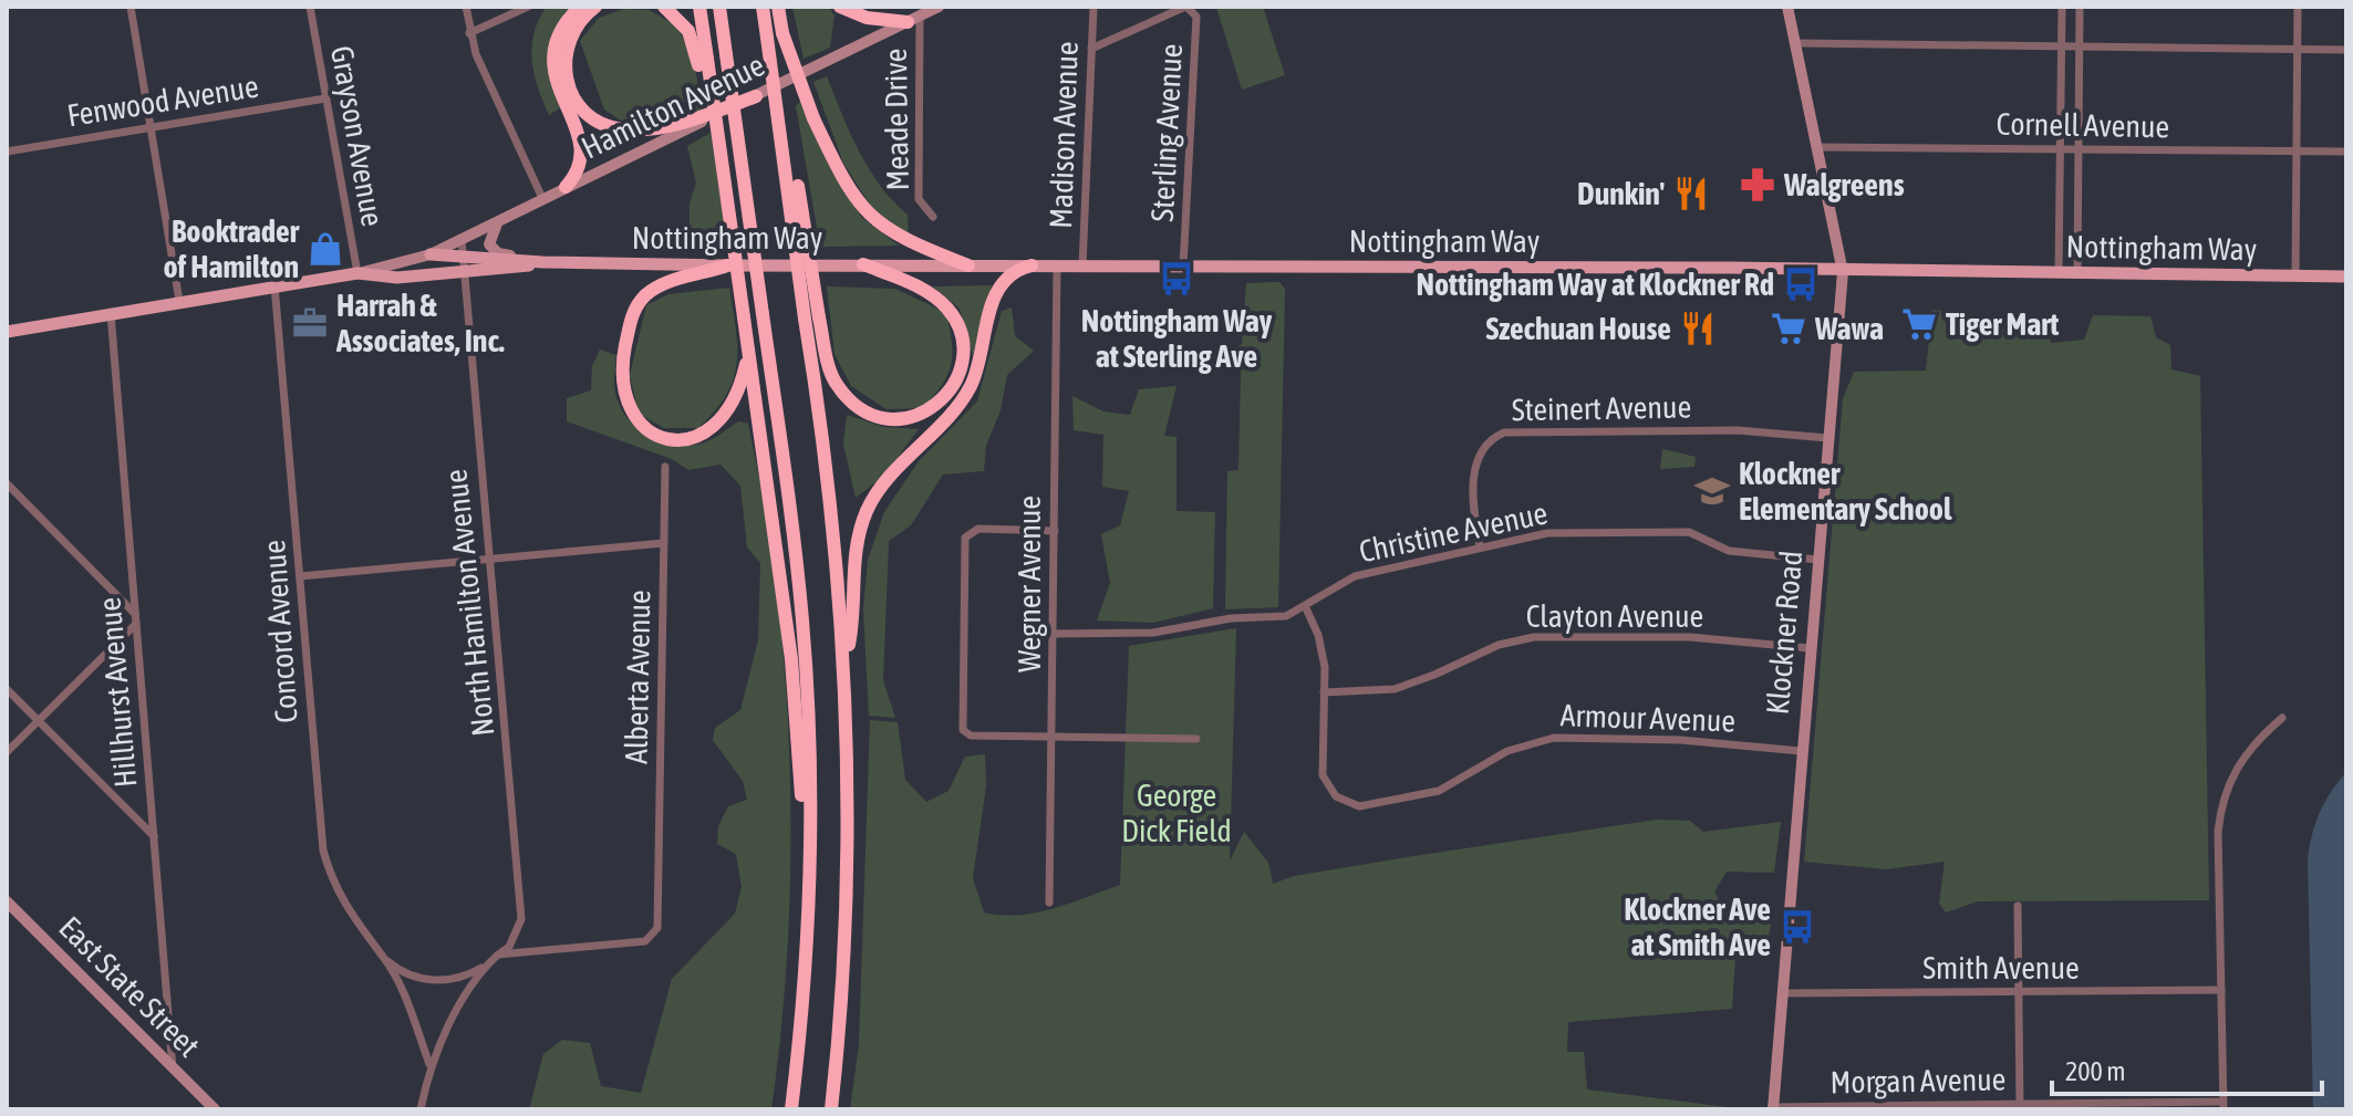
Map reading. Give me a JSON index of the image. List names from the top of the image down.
{
  "streets": {
    "main road": [
      "Hamilton Avenue",
      "Nottingham Way",
      "Klockner Road",
      "East State Street"
    ],
    "street": [
      "Fenwood Avenue",
      "Meade Drive",
      "Cornell Avenue",
      "Sterling Avenue",
      "Madison Avenue",
      "Grayson Avenue",
      "Steinert Avenue",
      "Christine Avenue",
      "Wegner Avenue",
      "North Hamilton Avenue",
      "Clayton Avenue",
      "Concord Avenue",
      "Alberta Avenue",
      "Hillhurst Avenue",
      "Armour Avenue",
      "Smith Avenue",
      "Morgan Avenue"
    ]
  },
  "crossings": [
    ["Fenwood Avenue", "Grayson Avenue"],
    ["Hamilton Avenue", "Meade Drive"],
    ["Hamilton Avenue", "Grayson Avenue"],
    ["Hamilton Avenue", "Nottingham Way"],
    ["Hamilton Avenue", "North Hamilton Avenue"],
    ["Cornell Avenue", "Klockner Road"],
    ["Sterling Avenue", "Nottingham Way"],
    ["Madison Avenue", "Nottingham Way"],
    ["Grayson Avenue", "Nottingham Way"],
    ["Nottingham Way", "Wegner Avenue"],
    ["Nottingham Way", "North Hamilton Avenue"],
    ["Nottingham Way", "Concord Avenue"],
    ["Nottingham Way", "Klockner Road"],
    ["Nottingham Way", "Hillhurst Avenue"],
    ["Steinert Avenue", "Christine Avenue"],
    ["Steinert Avenue", "Klockner Road"],
    ["Christine Avenue", "Wegner Avenue"],
    ["Christine Avenue", "Klockner Road"],
    ["Christine Avenue", "Armour Avenue"],
    ["North Hamilton Avenue", "Concord Avenue"],
    ["North Hamilton Avenue", "Alberta Avenue"],
    ["Clayton Avenue", "Klockner Road"],
    ["Clayton Avenue", "Armour Avenue"],
    ["Klockner Road", "Armour Avenue"],
    ["Klockner Road", "Smith Avenue"],
    ["Klockner Road", "Morgan Avenue"],
    ["Hillhurst Avenue", "East State Street"]
  ],
  "parks": ["George Dick Field"],
  "places": {
    "pharmacy": ["Walgreens"],
    "restaurant": ["Dunkin'", "Szechuan House"],
    "shop": ["Booktrader of Hamilton"],
    "bus stop": ["Nottingham Way at Sterling Ave", "Nottingham Way at Klockner Rd", "Klockner Ave at Smith Ave"],
    "office": ["Harrah & Associates, Inc."],
    "supermarket": ["Tiger Mart", "Wawa"],
    "school or university": ["Klockner Elementary School"]
  },
  "scale_bar": "200 m"
}
